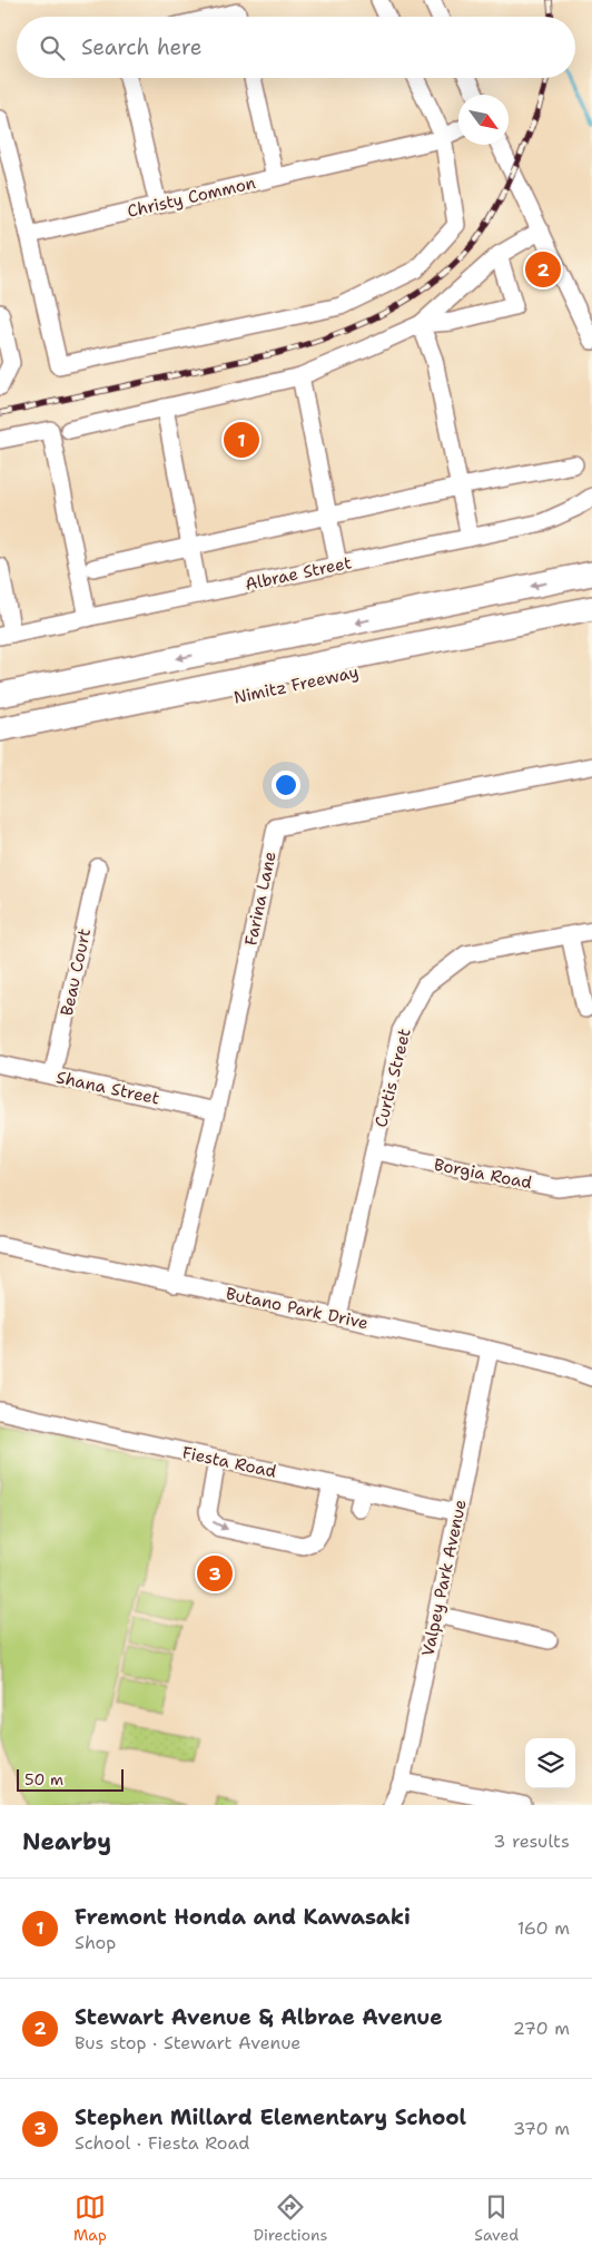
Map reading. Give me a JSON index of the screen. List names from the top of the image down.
{
  "streets": {
    "highway": ["Nimitz Freeway"],
    "street": [
      "Christy Common",
      "Albrae Street",
      "Farina Lane",
      "Beau Court",
      "Curtis Street",
      "Shana Street",
      "Borgia Road",
      "Butano Park Drive",
      "Fiesta Road",
      "Valpey Park Avenue"
    ]
  },
  "crossings": [
    ["Farina Lane", "Shana Street"],
    ["Farina Lane", "Butano Park Drive"],
    ["Beau Court", "Shana Street"],
    ["Curtis Street", "Borgia Road"],
    ["Curtis Street", "Butano Park Drive"],
    ["Butano Park Drive", "Valpey Park Avenue"],
    ["Fiesta Road", "Valpey Park Avenue"]
  ],
  "scale_bar": "50 m",
  "north": "bottom right",
  "page": {
    "search": "Search here",
    "pins": ["2", "1", "3"],
    "scale": "50 m",
    "heading": ["Nearby", "3 results"],
    "list": [
      {
        "mark": "1",
        "name": "Fremont Honda and Kawasaki",
        "note": "Shop",
        "value": "160 m"
      },
      {
        "mark": "2",
        "name": "Stewart Avenue & Albrae Avenue",
        "note": "Bus stop · Stewart Avenue",
        "value": "270 m"
      },
      {
        "mark": "3",
        "name": "Stephen Millard Elementary School",
        "note": "School · Fiesta Road",
        "value": "370 m"
      }
    ],
    "nav": ["Map", "Directions", "Saved"]
  }
}
